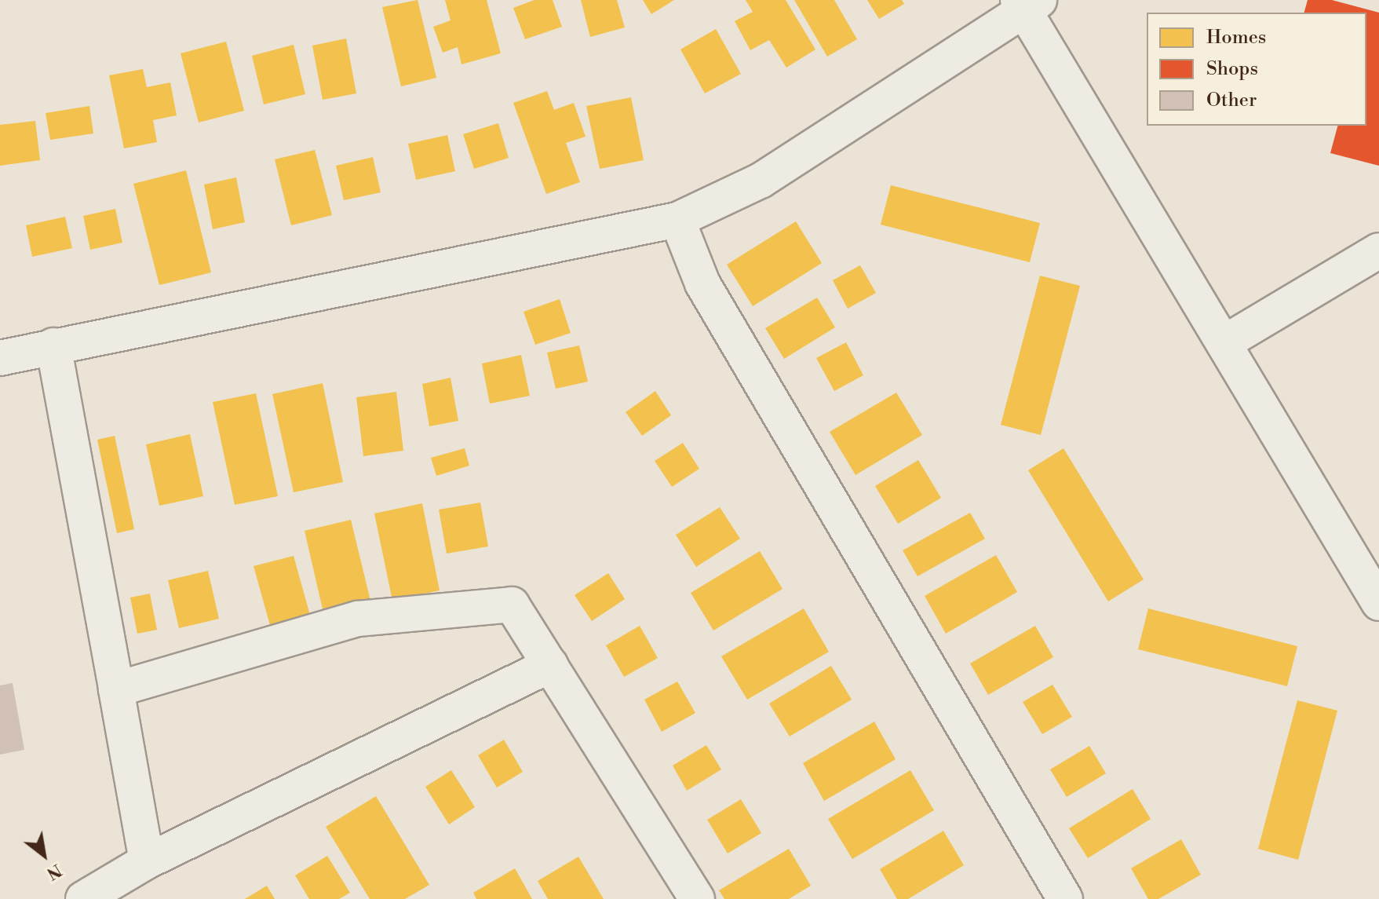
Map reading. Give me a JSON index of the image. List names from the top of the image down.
{
  "legend": ["Homes", "Shops", "Other"],
  "north": "bottom right"
}
